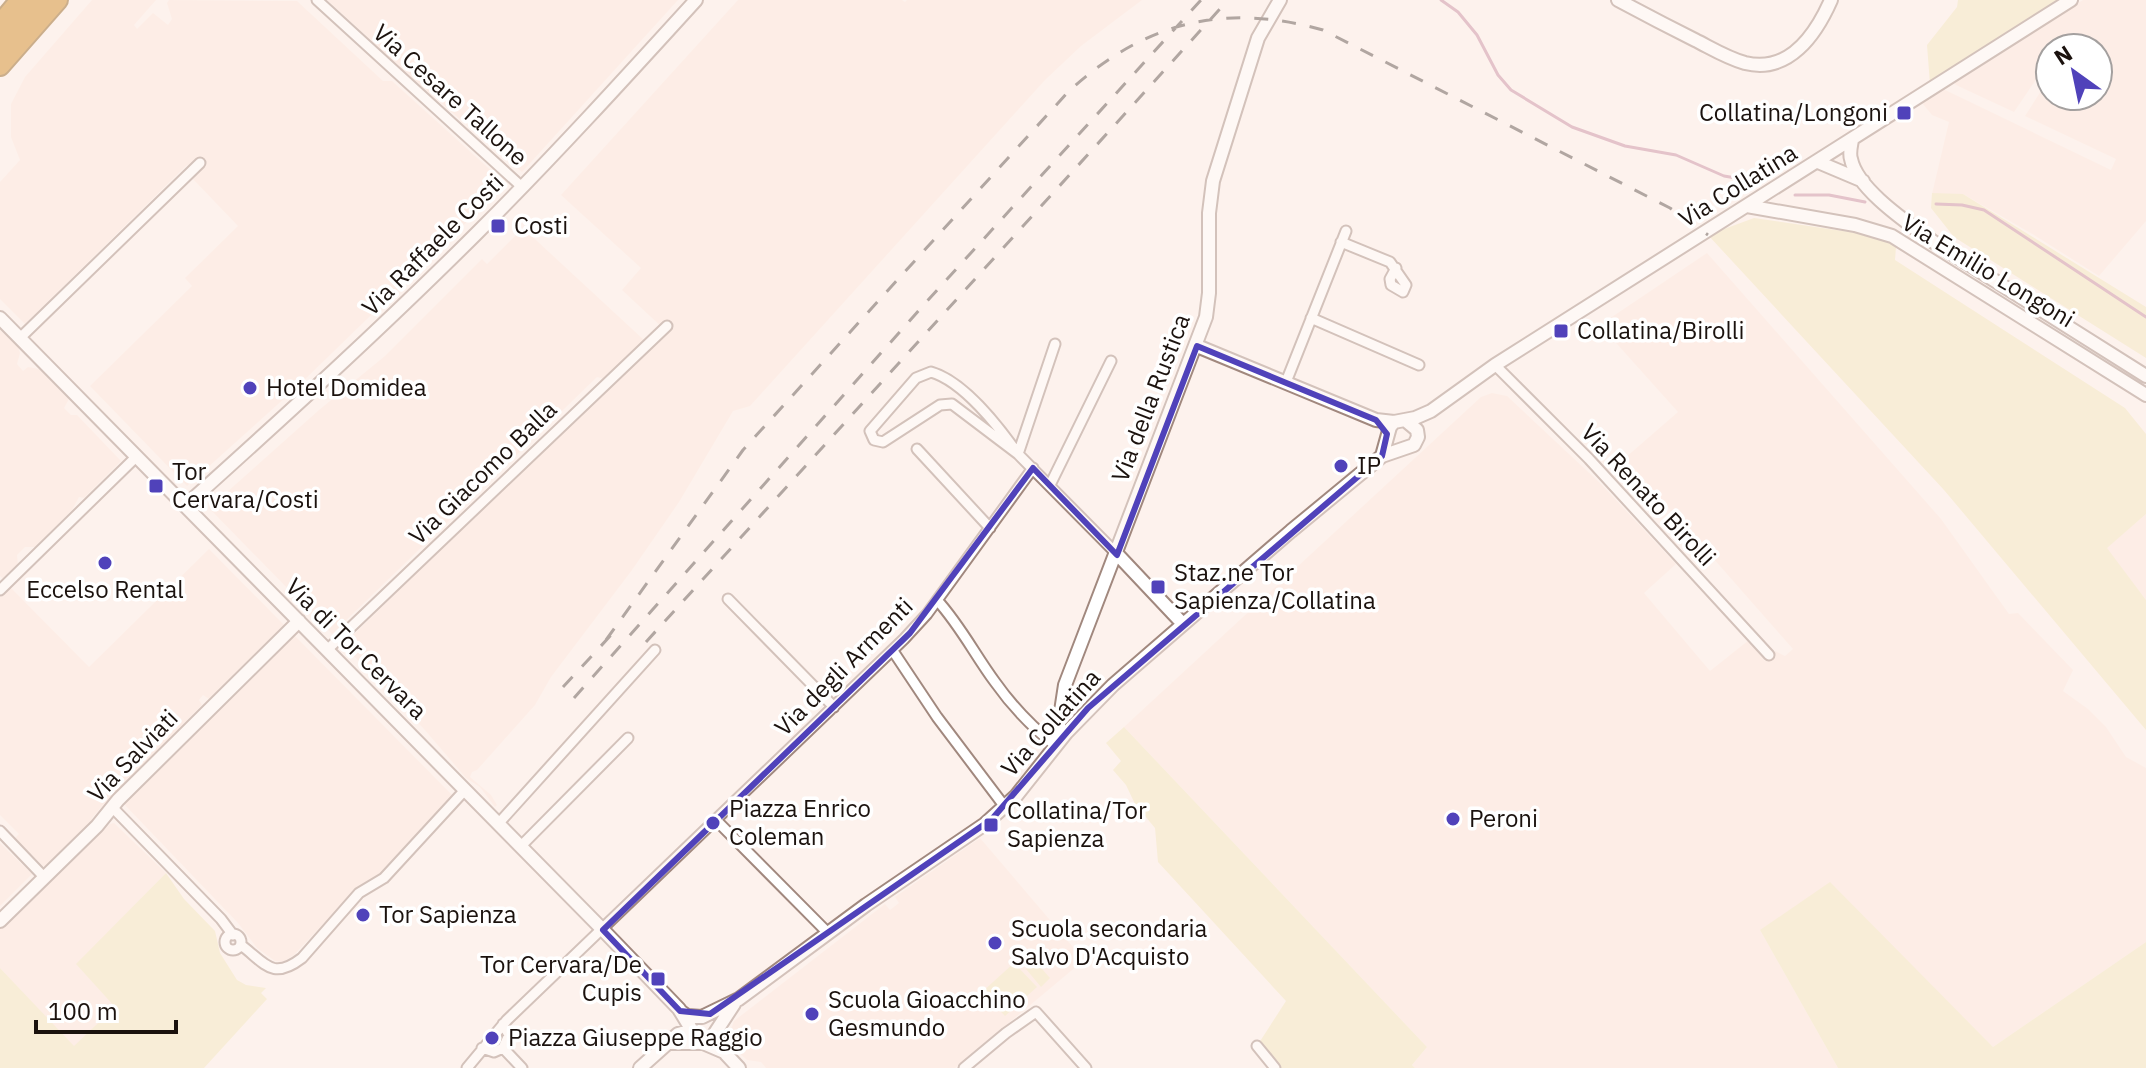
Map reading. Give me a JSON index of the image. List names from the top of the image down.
{
  "streets": {
    "street": [
      "Via Cesare Tallone",
      "Via Collatina",
      "Via Raffaele Costi",
      "Via Emilio Longoni",
      "Via della Rustica",
      "Via Giacomo Balla",
      "Via Renato Birolli",
      "Via di Tor Cervara",
      "Via degli Armenti",
      "Via Salviati"
    ]
  },
  "crossings": [
    ["Via Cesare Tallone", "Via Raffaele Costi"],
    ["Via Collatina", "Via Emilio Longoni"],
    ["Via Collatina", "Via della Rustica"],
    ["Via Collatina", "Via Renato Birolli"],
    ["Via Raffaele Costi", "Via di Tor Cervara"],
    ["Via Giacomo Balla", "Via di Tor Cervara"],
    ["Via di Tor Cervara", "Via Salviati"]
  ],
  "places": {
    "transit": [
      "Collatina/Longoni",
      "Costi",
      "Collatina/Birolli",
      "Tor Cervara/Costi",
      "Staz.ne Tor Sapienza/Collatina",
      "Collatina/Tor Sapienza",
      "Tor Cervara/De Cupis"
    ],
    "other": [
      "Hotel Domidea",
      "IP",
      "Eccelso Rental",
      "Peroni",
      "Piazza Enrico Coleman",
      "Tor Sapienza",
      "Scuola secondaria Salvo D'Acquisto",
      "Scuola Gioacchino Gesmundo",
      "Piazza Giuseppe Raggio"
    ]
  },
  "scale_bar": "100 m",
  "north": "top left"
}
